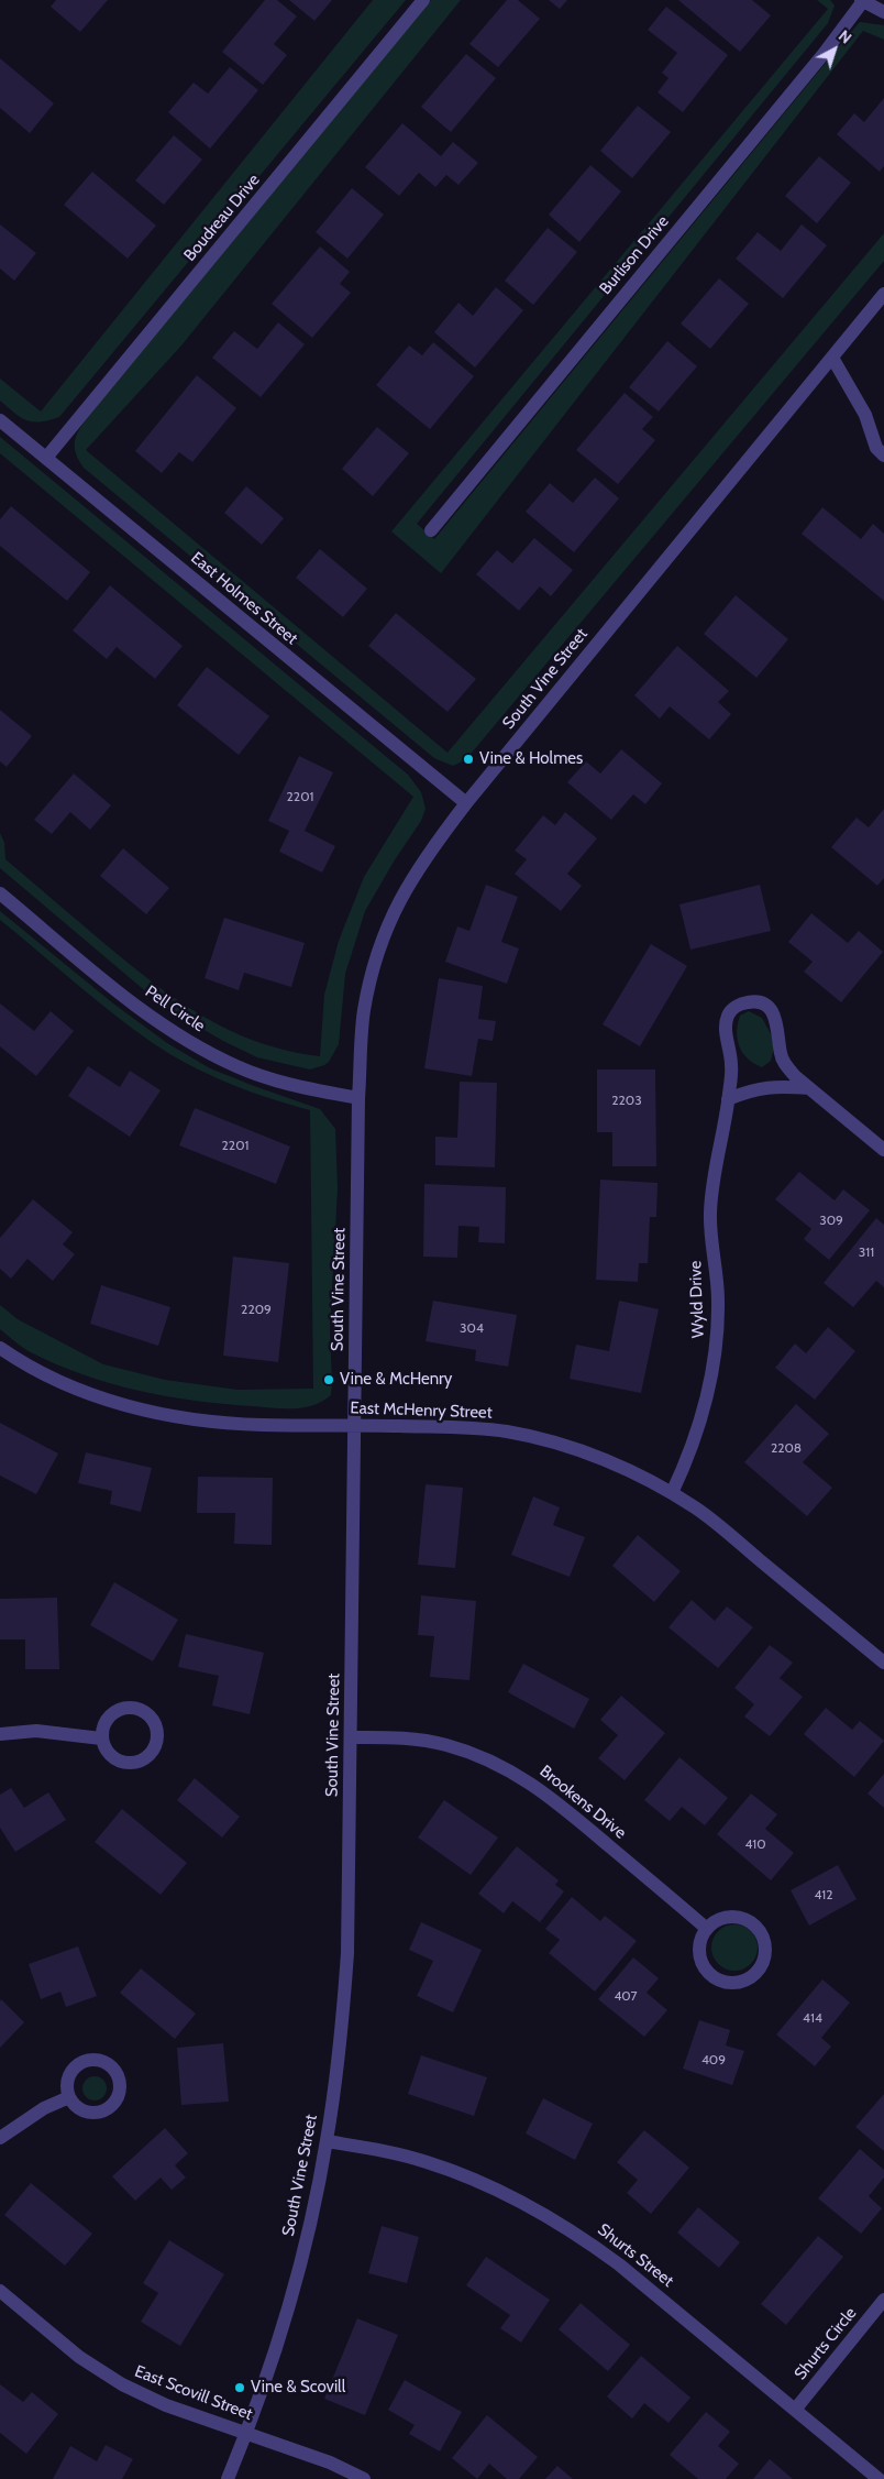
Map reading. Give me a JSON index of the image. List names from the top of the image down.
{
  "streets": {
    "street": [
      "Boudreau Drive",
      "Burlison Drive",
      "East Holmes Street",
      "South Vine Street",
      "Pell Circle",
      "Wyld Drive",
      "East McHenry Street",
      "Brookens Drive",
      "Shurts Street",
      "Shurts Circle",
      "East Scovill Street"
    ]
  },
  "crossings": [
    ["Boudreau Drive", "East Holmes Street"],
    ["East Holmes Street", "South Vine Street"],
    ["South Vine Street", "Pell Circle"],
    ["South Vine Street", "East McHenry Street"],
    ["South Vine Street", "Brookens Drive"],
    ["South Vine Street", "Shurts Street"],
    ["South Vine Street", "East Scovill Street"],
    ["Wyld Drive", "East McHenry Street"],
    ["Shurts Street", "Shurts Circle"]
  ],
  "places": ["Vine & Holmes", "Vine & McHenry", "Vine & Scovill"],
  "house_numbers": [
    "2201",
    "2203",
    "2201",
    "309",
    "311",
    "2209",
    "304",
    "2208",
    "410",
    "412",
    "407",
    "414",
    "409"
  ],
  "north": "top right"
}
